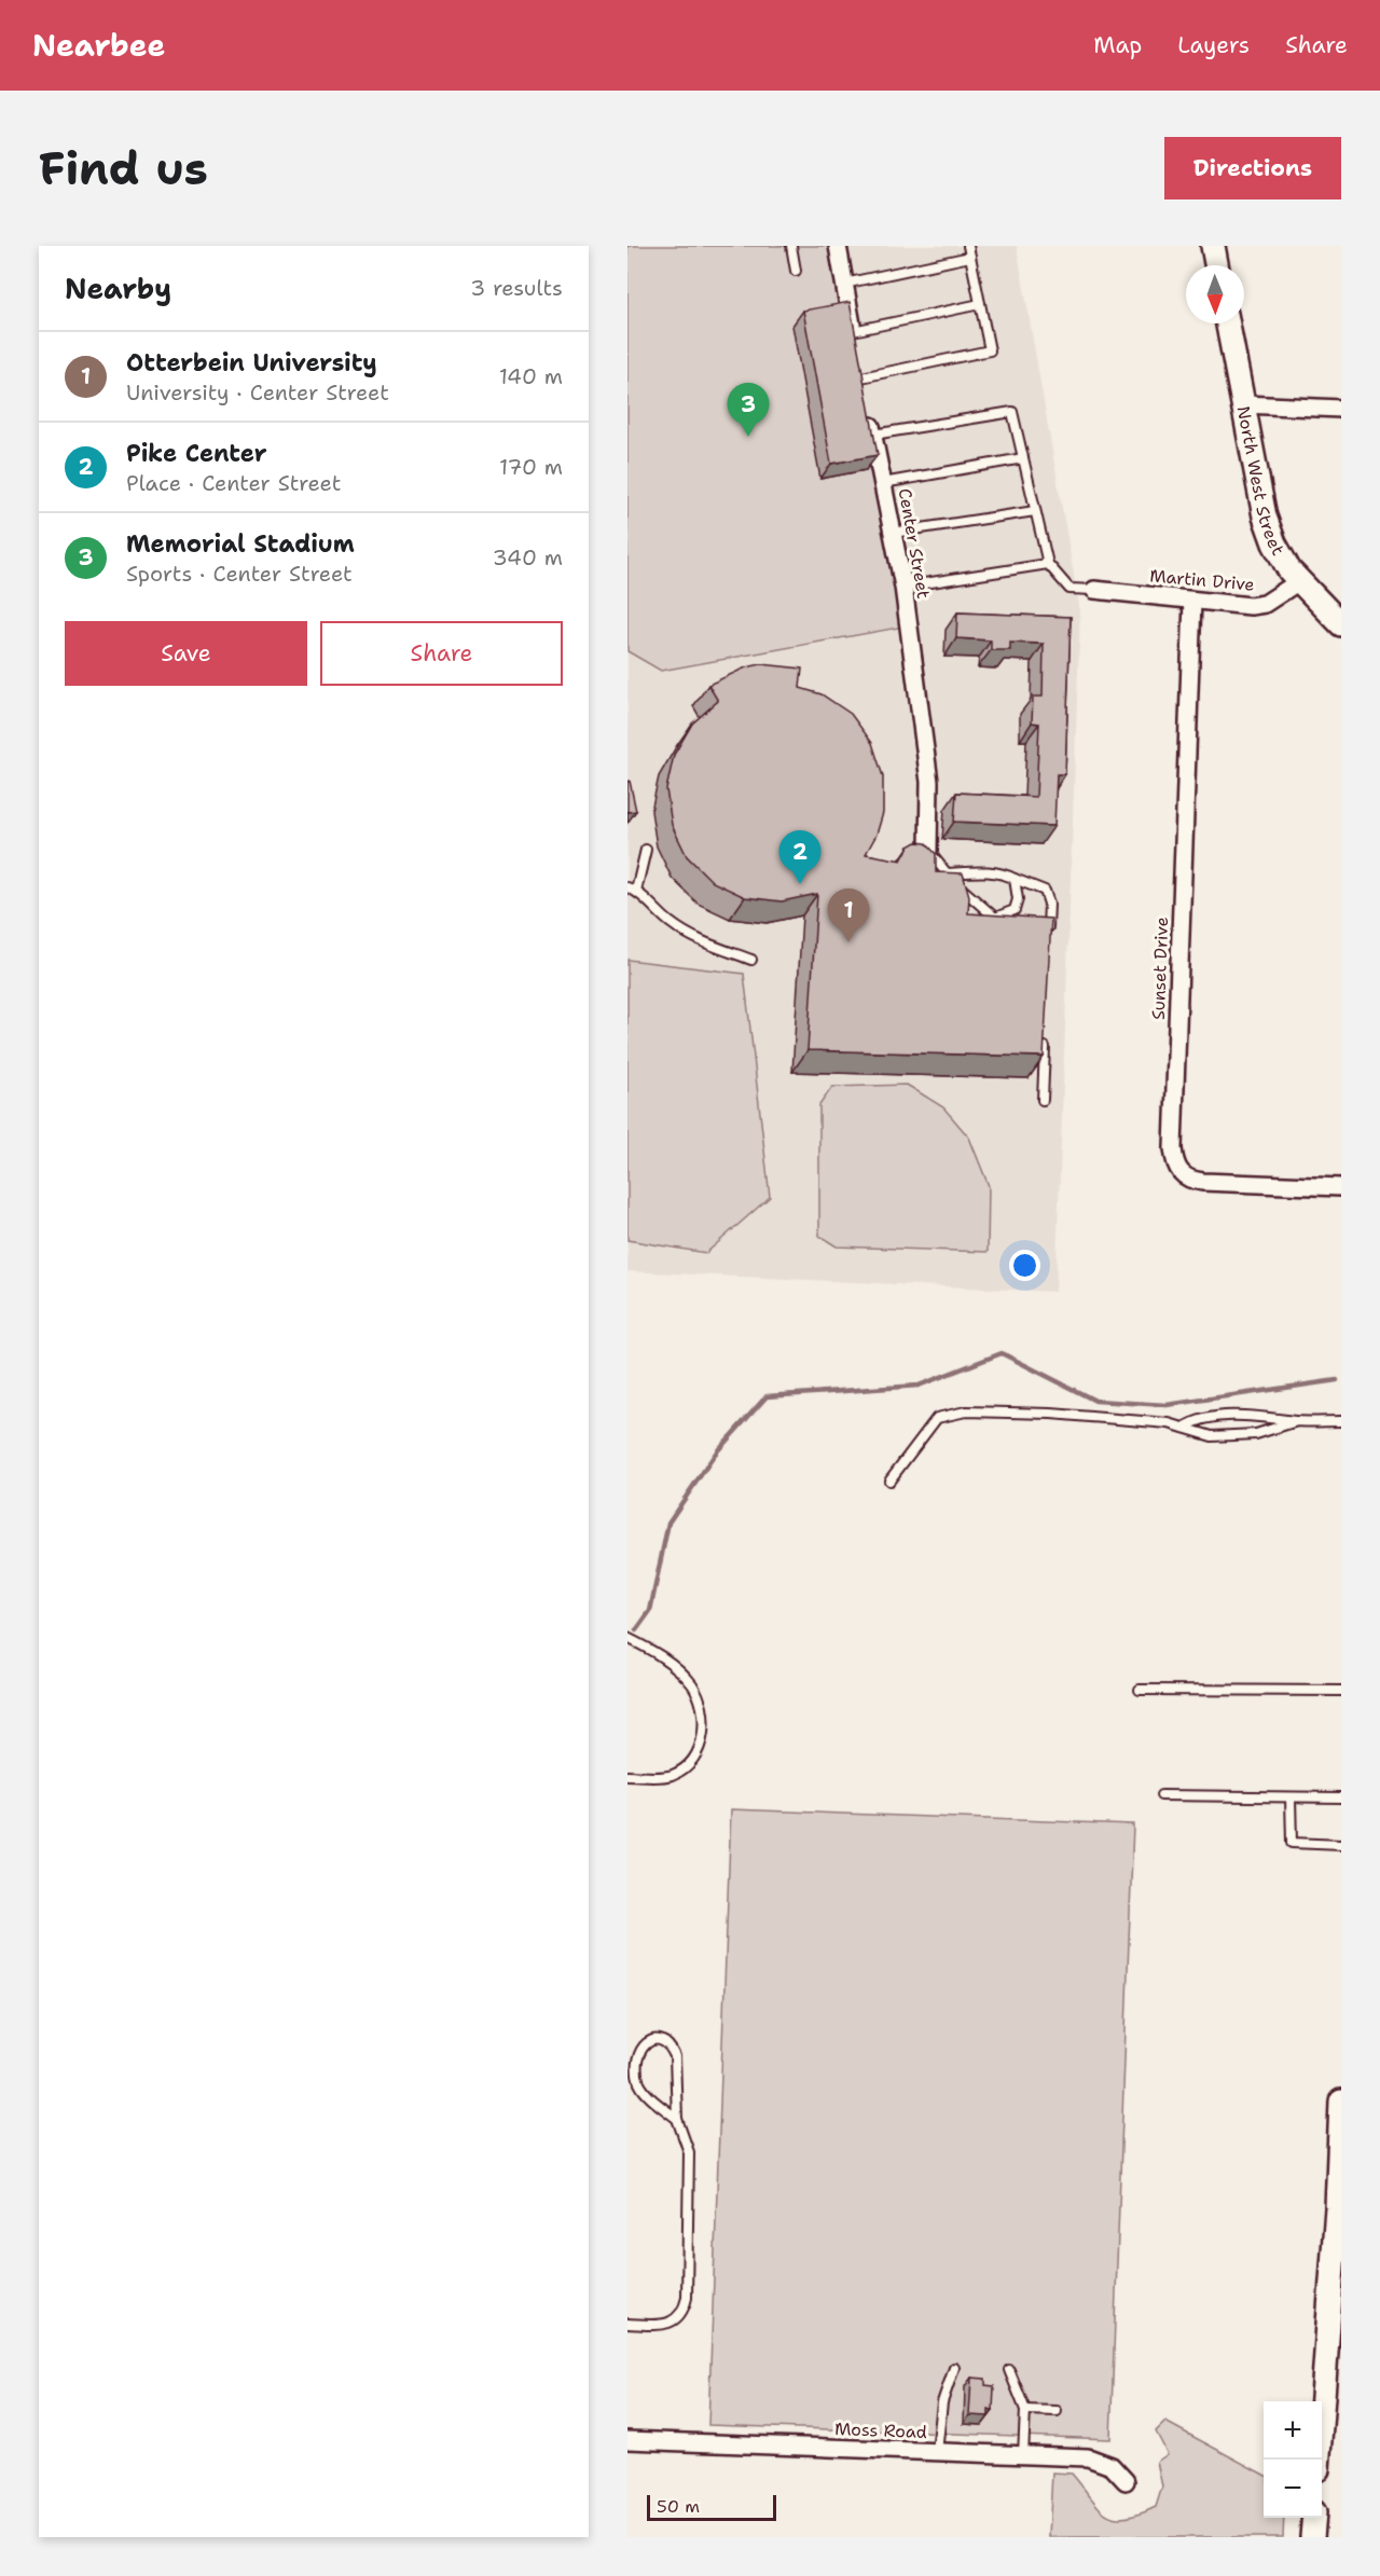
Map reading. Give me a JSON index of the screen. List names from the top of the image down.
{
  "streets": {
    "street": [
      "North West Street",
      "Center Street",
      "Martin Drive",
      "Sunset Drive",
      "Moss Road"
    ]
  },
  "crossings": [
    ["North West Street", "Martin Drive"],
    ["Martin Drive", "Sunset Drive"]
  ],
  "scale_bar": "50 m",
  "north": "bottom",
  "page": {
    "header": "Nearbee",
    "nav": ["Map", "Layers", "Share"],
    "buttons": [
      "Directions",
      ["Save", "Share"]
    ],
    "title": "Find us",
    "heading": ["Nearby", "3 results"],
    "list": [
      {
        "mark": "1",
        "name": "Otterbein University",
        "note": "University · Center Street",
        "value": "140 m"
      },
      {
        "mark": "2",
        "name": "Pike Center",
        "note": "Place · Center Street",
        "value": "170 m"
      },
      {
        "mark": "3",
        "name": "Memorial Stadium",
        "note": "Sports · Center Street",
        "value": "340 m"
      }
    ],
    "pins": ["3", "2", "1"],
    "map_buttons": ["+", "−"],
    "scale": "50 m"
  }
}
